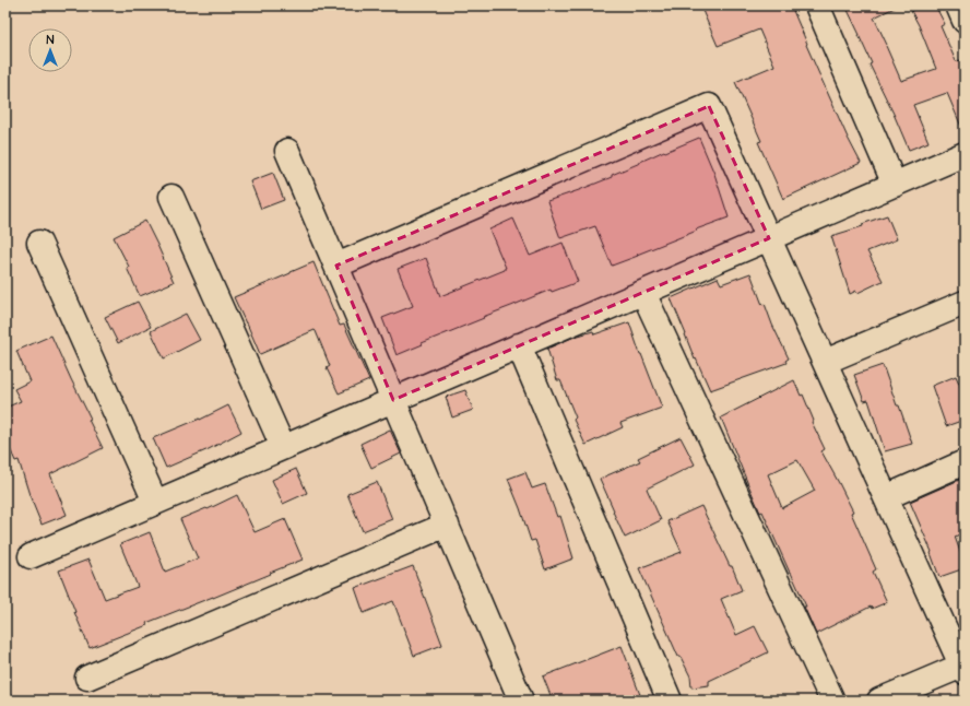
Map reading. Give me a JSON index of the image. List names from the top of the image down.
{
  "north": "top"
}
